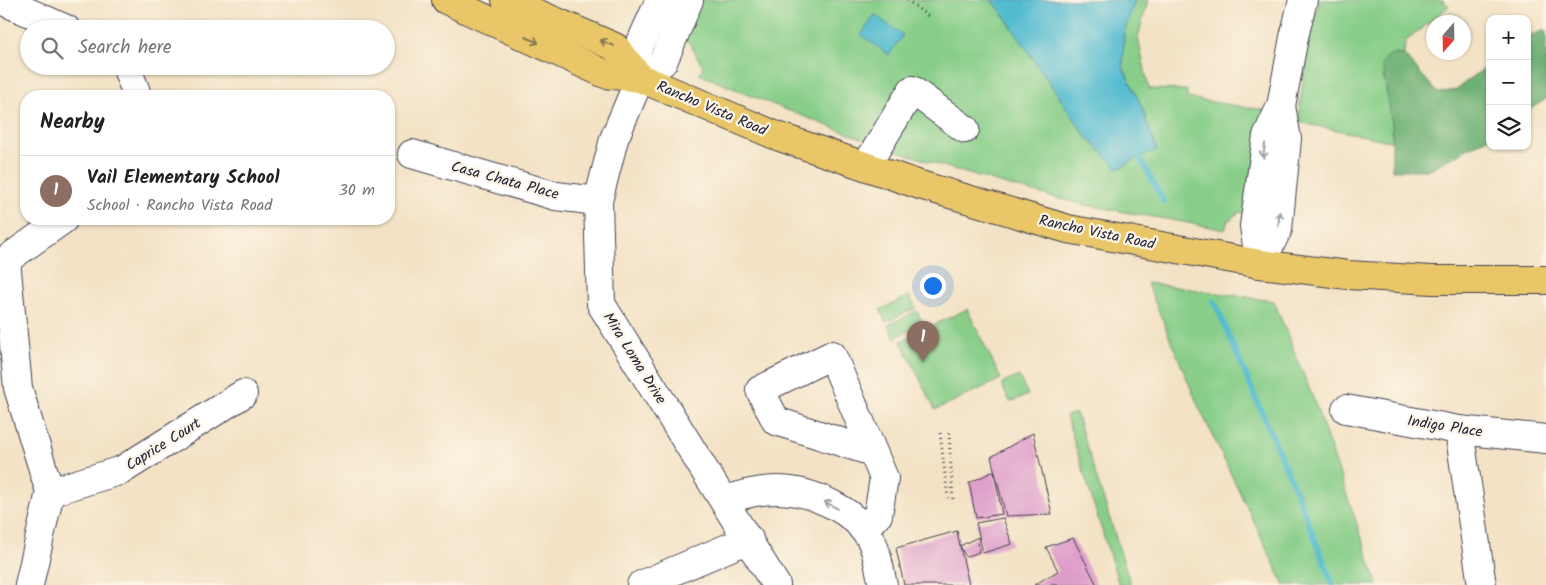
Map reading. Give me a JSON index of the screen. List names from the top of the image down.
{
  "streets": {
    "main road": ["Rancho Vista Road"],
    "street": [
      "Casa Chata Place",
      "Mira Loma Drive",
      "Indigo Place",
      "Caprice Court"
    ]
  },
  "crossings": [
    ["Rancho Vista Road", "Mira Loma Drive"],
    ["Casa Chata Place", "Mira Loma Drive"]
  ],
  "north": "bottom",
  "page": {
    "map_buttons": ["+", "−"],
    "search": "Search here",
    "heading": "Nearby",
    "list": [
      {
        "mark": "1",
        "name": "Vail Elementary School",
        "note": "School · Rancho Vista Road",
        "value": "30 m"
      }
    ],
    "pins": "1"
  }
}
